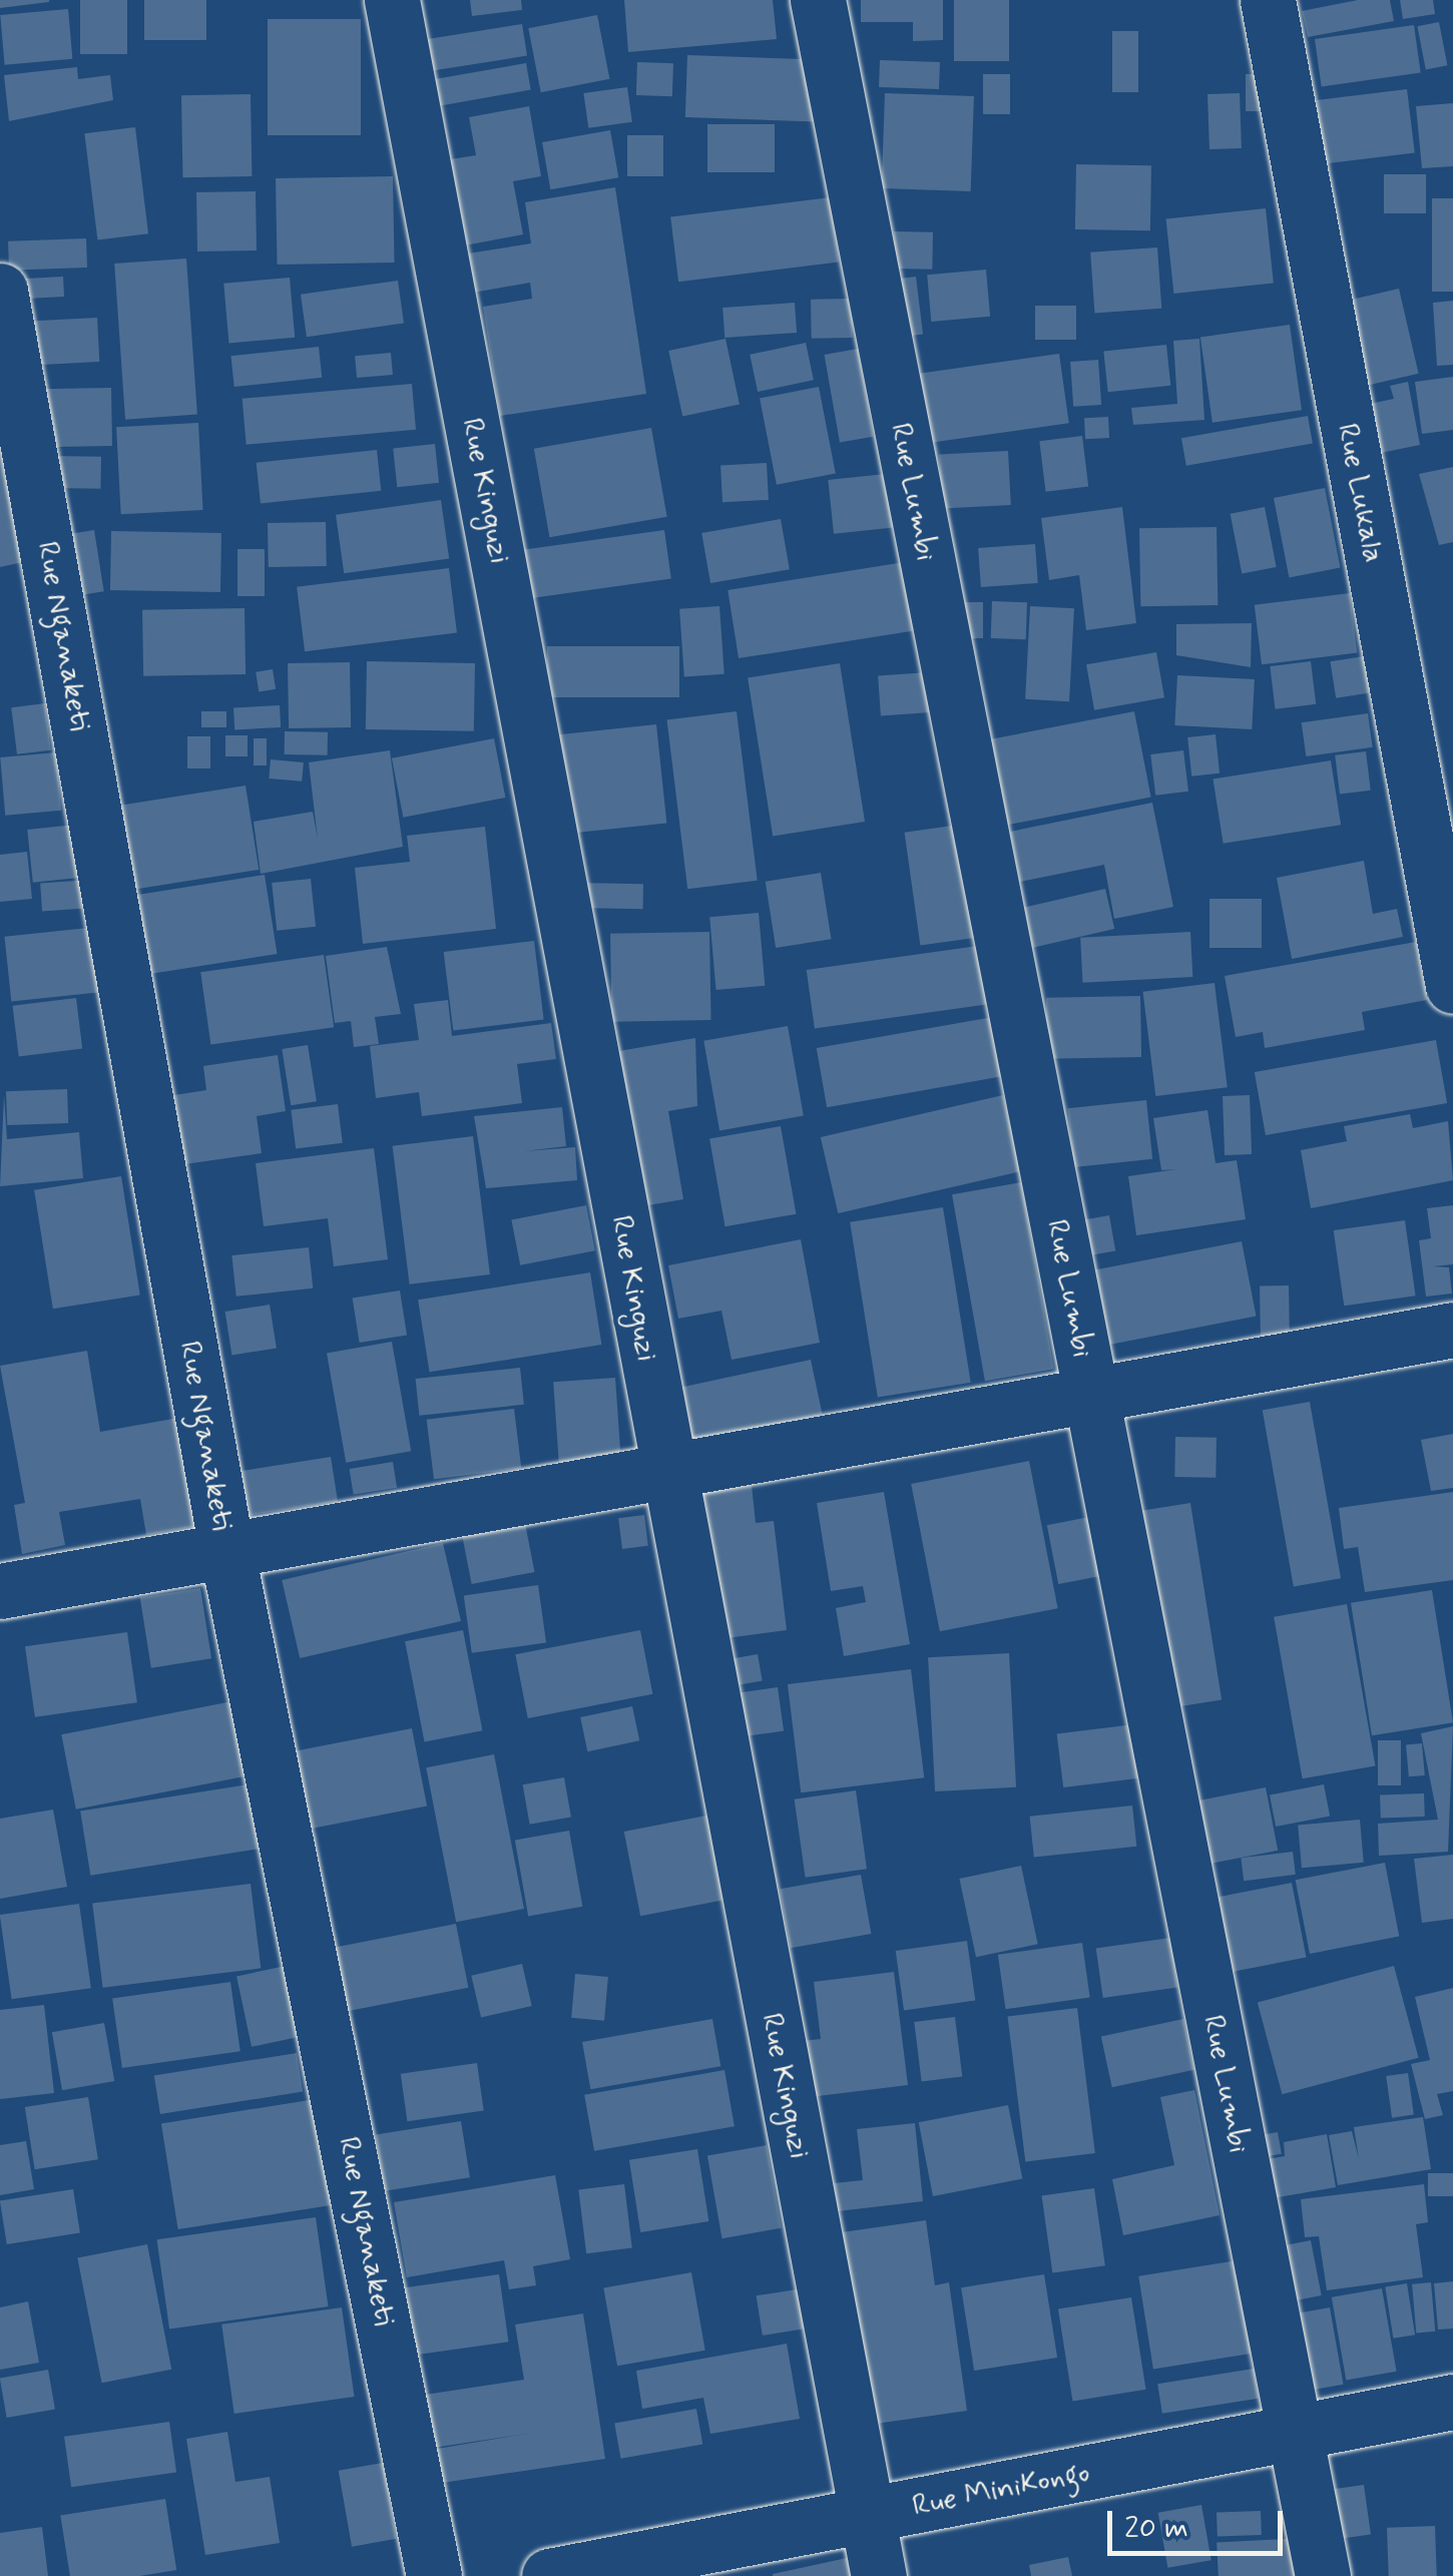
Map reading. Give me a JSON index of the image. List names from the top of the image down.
{
  "streets": {
    "street": [
      "Rue Kinguzi",
      "Rue Lumbi",
      "Rue Lukala",
      "Rue Nganaketi",
      "Rue MiniKongo"
    ]
  },
  "crossings": [
    ["Rue Kinguzi", "Rue MiniKongo"],
    ["Rue Lumbi", "Rue MiniKongo"]
  ],
  "scale_bar": "20 m"
}
